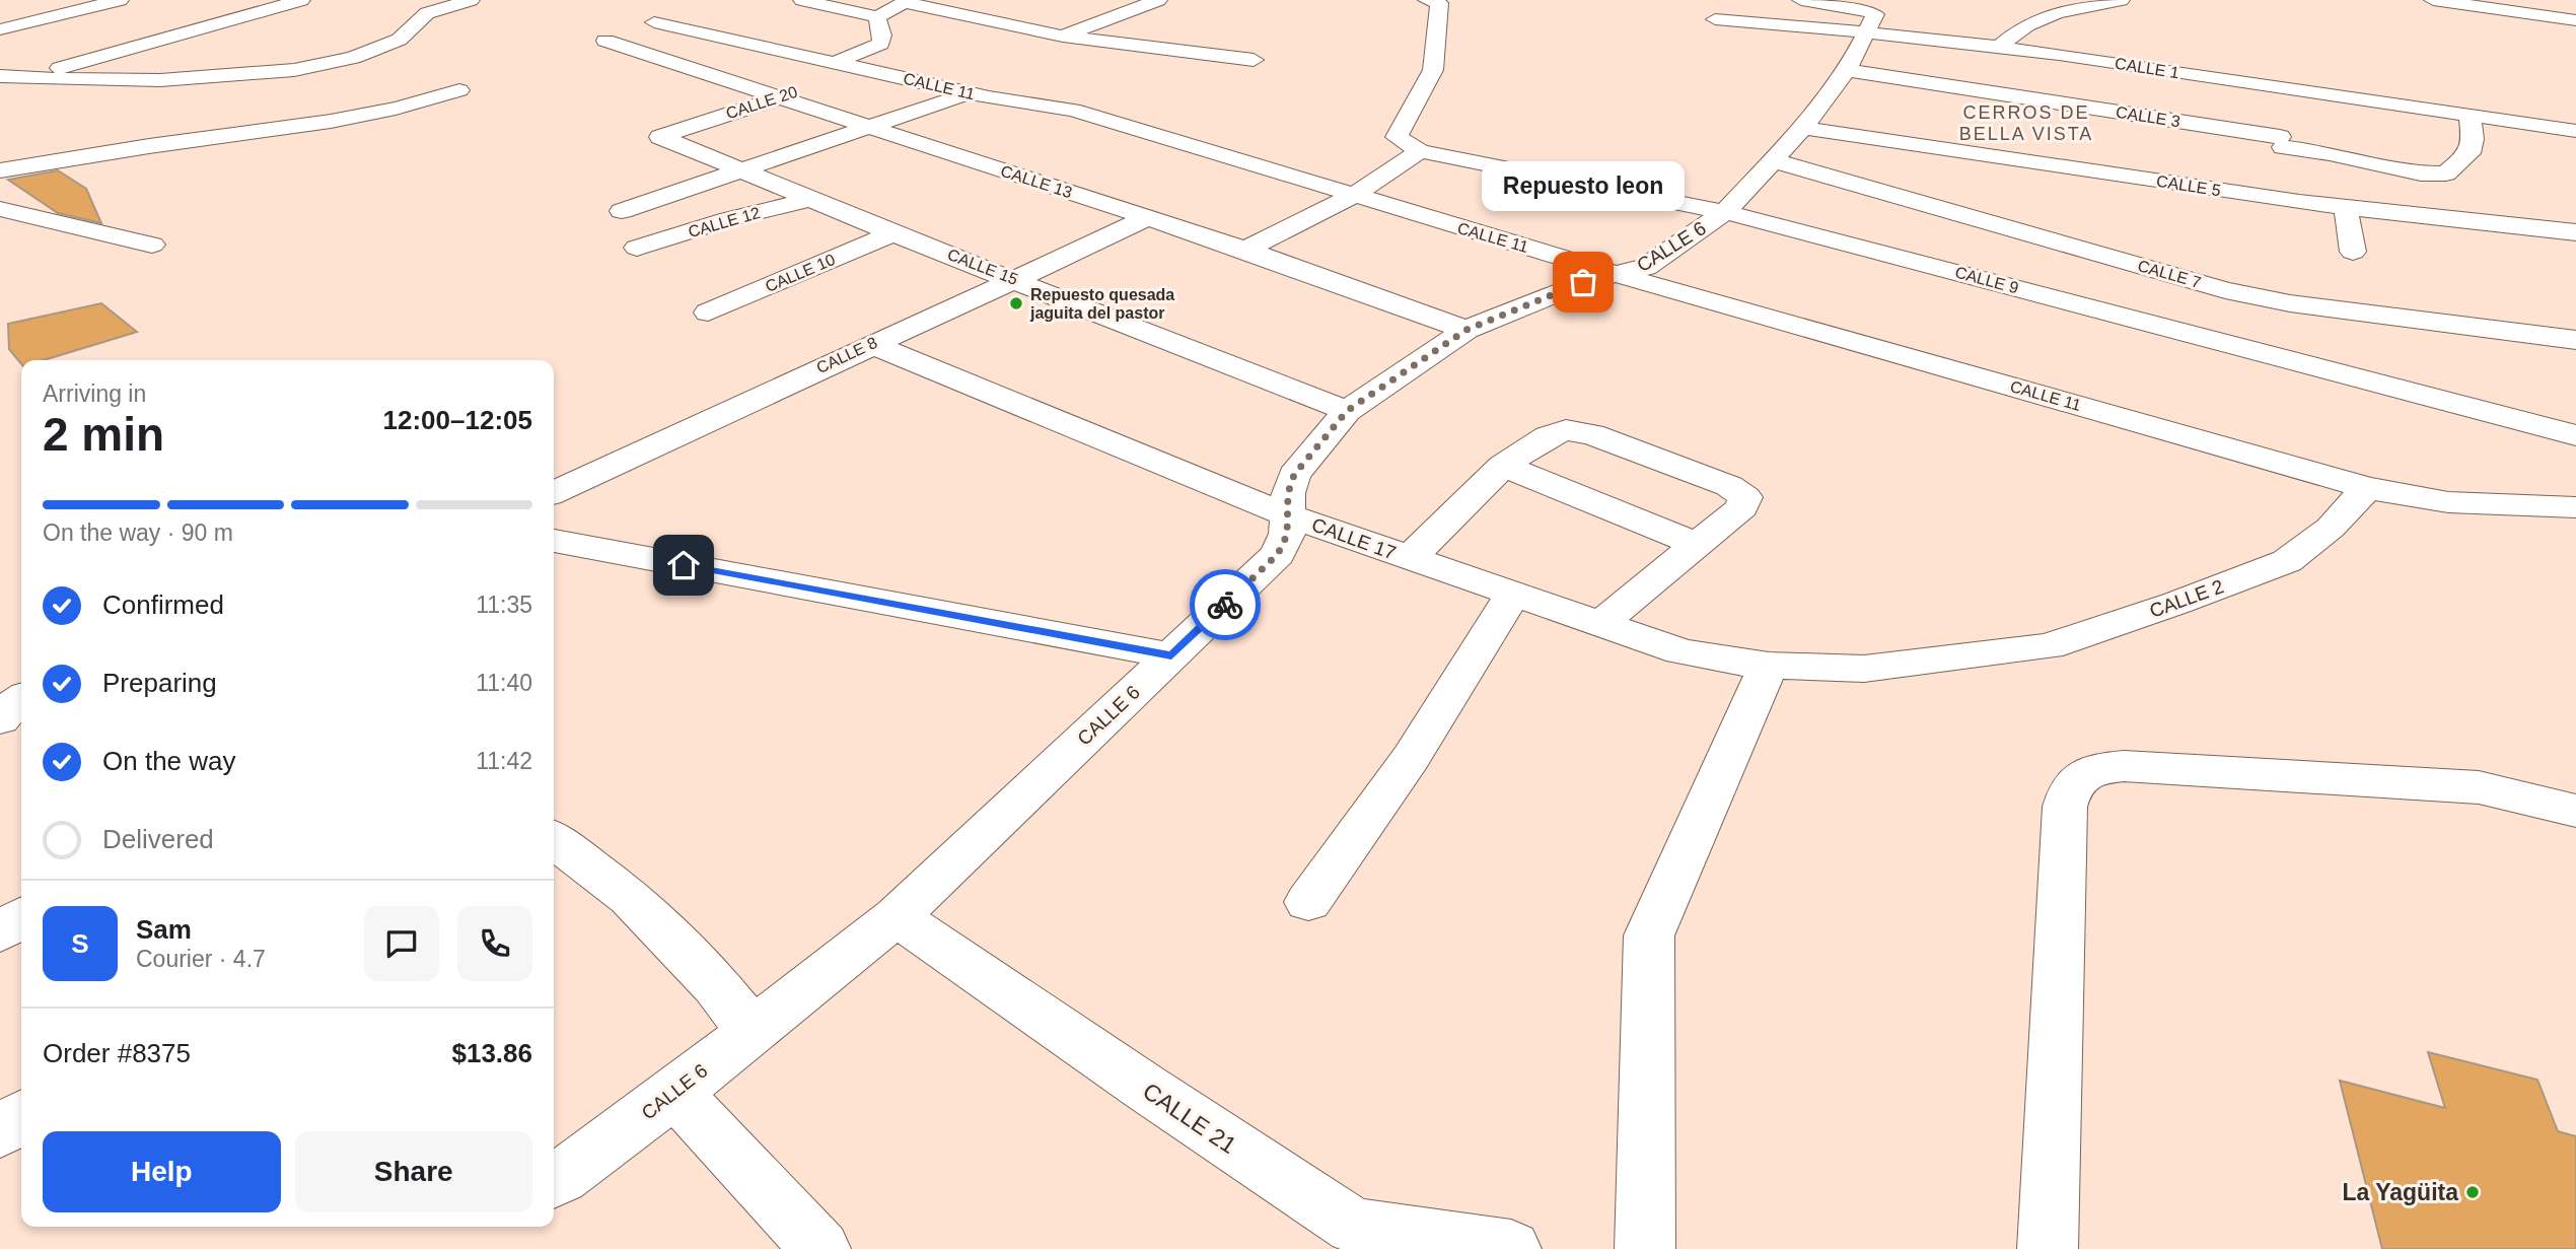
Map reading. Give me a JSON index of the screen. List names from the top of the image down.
{
  "streets": {
    "street": [
      "CALLE 1",
      "CALLE 11",
      "CALLE 20",
      "CALLE 3",
      "CALLE 13",
      "CALLE 5",
      "CALLE 12",
      "CALLE 6",
      "CALLE 15",
      "CALLE 10",
      "CALLE 7",
      "CALLE 9",
      "CALLE 8",
      "CALLE 17",
      "CALLE 2",
      "CALLE 21"
    ]
  },
  "crossings": [
    ["CALLE 1", "CALLE 6"],
    ["CALLE 11", "CALLE 20"],
    ["CALLE 11", "CALLE 13"],
    ["CALLE 11", "CALLE 6"],
    ["CALLE 11", "CALLE 2"],
    ["CALLE 20", "CALLE 13"],
    ["CALLE 20", "CALLE 15"],
    ["CALLE 3", "CALLE 5"],
    ["CALLE 3", "CALLE 6"],
    ["CALLE 13", "CALLE 6"],
    ["CALLE 13", "CALLE 8"],
    ["CALLE 5", "CALLE 6"],
    ["CALLE 12", "CALLE 15"],
    ["CALLE 6", "CALLE 15"],
    ["CALLE 6", "CALLE 7"],
    ["CALLE 6", "CALLE 9"],
    ["CALLE 6", "CALLE 17"],
    ["CALLE 6", "CALLE 21"],
    ["CALLE 15", "CALLE 10"],
    ["CALLE 15", "CALLE 8"],
    ["CALLE 8", "CALLE 17"],
    ["CALLE 17", "CALLE 2"]
  ],
  "districts": ["CERROS DE BELLA VISTA"],
  "places": ["Repuesto leon", "Repuesto quesada jaguita del pastor", "La Yagüita"],
  "page": {
    "bubble": "Repuesto leon",
    "heading": ["2 min", "Arriving in", "12:00–12:05"],
    "panel": [
      "Sam",
      "Courier · 4.7",
      "Order #8375",
      "$13.86"
    ],
    "bar": "On the way · 90 m",
    "list": [
      ["Confirmed", "11:35"],
      ["Preparing", "11:40"],
      ["On the way", "11:42"],
      "Delivered"
    ],
    "round": "S",
    "buttons": ["Help", "Share"]
  }
}
